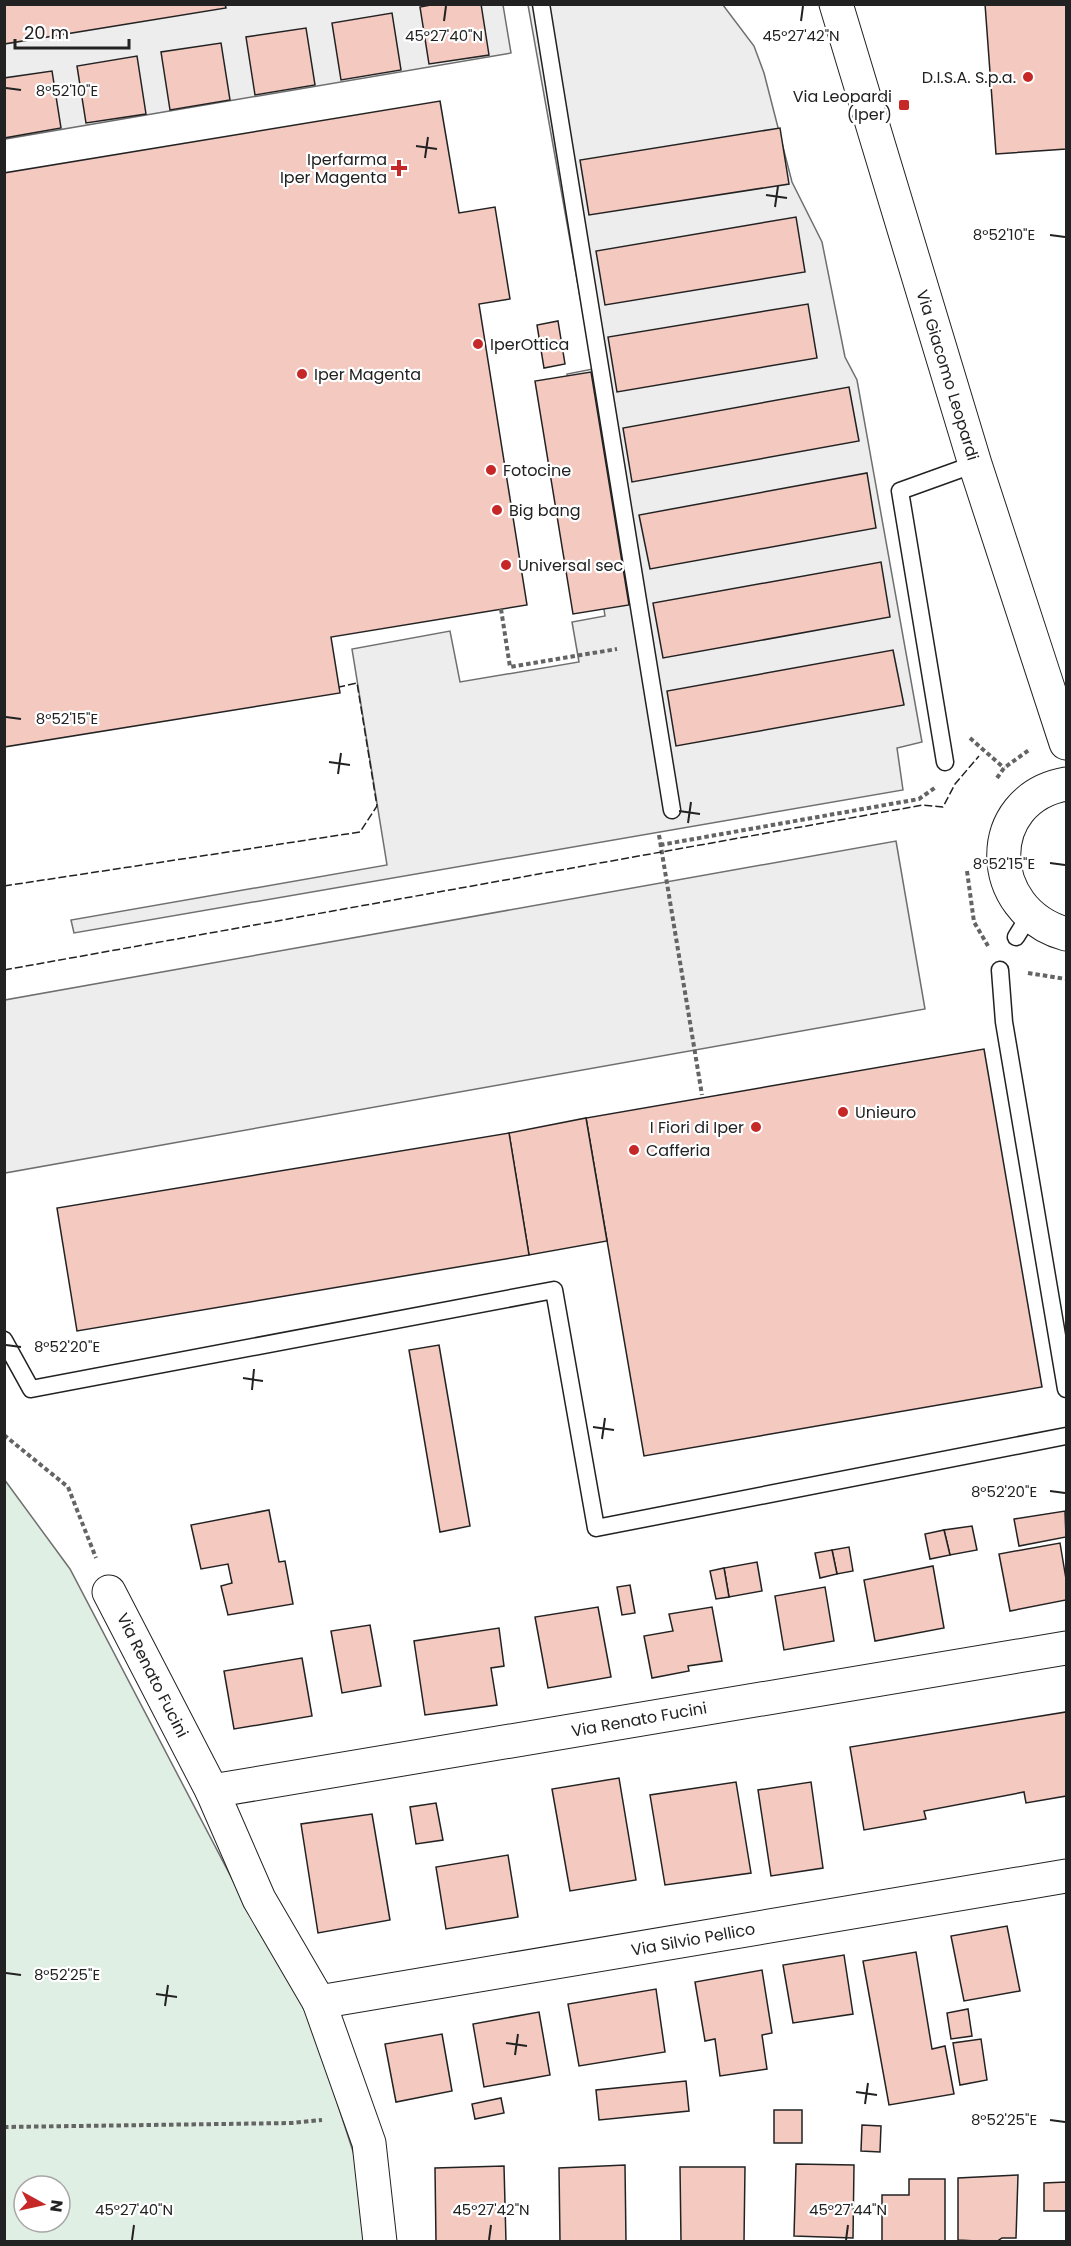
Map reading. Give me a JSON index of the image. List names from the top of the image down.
{
  "streets": {
    "street": ["Via Giacomo Leopardi", "Via Renato Fucini", "Via Silvio Pellico"]
  },
  "crossings": [
    ["Via Renato Fucini", "Via Silvio Pellico"]
  ],
  "places": {
    "other": [
      "D.I.S.A. S.p.a.",
      "IperOttica",
      "Iper Magenta",
      "Fotocine",
      "Big bang",
      "Universal sec",
      "Unieuro",
      "I Fiori di Iper",
      "Cafferia"
    ],
    "transit": ["Via Leopardi (Iper)"],
    "health": ["Iperfarma Iper Magenta"]
  },
  "scale_bar": "20 m",
  "north": "right",
  "coordinates": [
    "45°27'40\"N",
    "45°27'42\"N",
    "8°52'10\"E",
    "8°52'15\"E",
    "8°52'20\"E",
    "8°52'25\"E",
    "45°27'44\"N"
  ]
}
